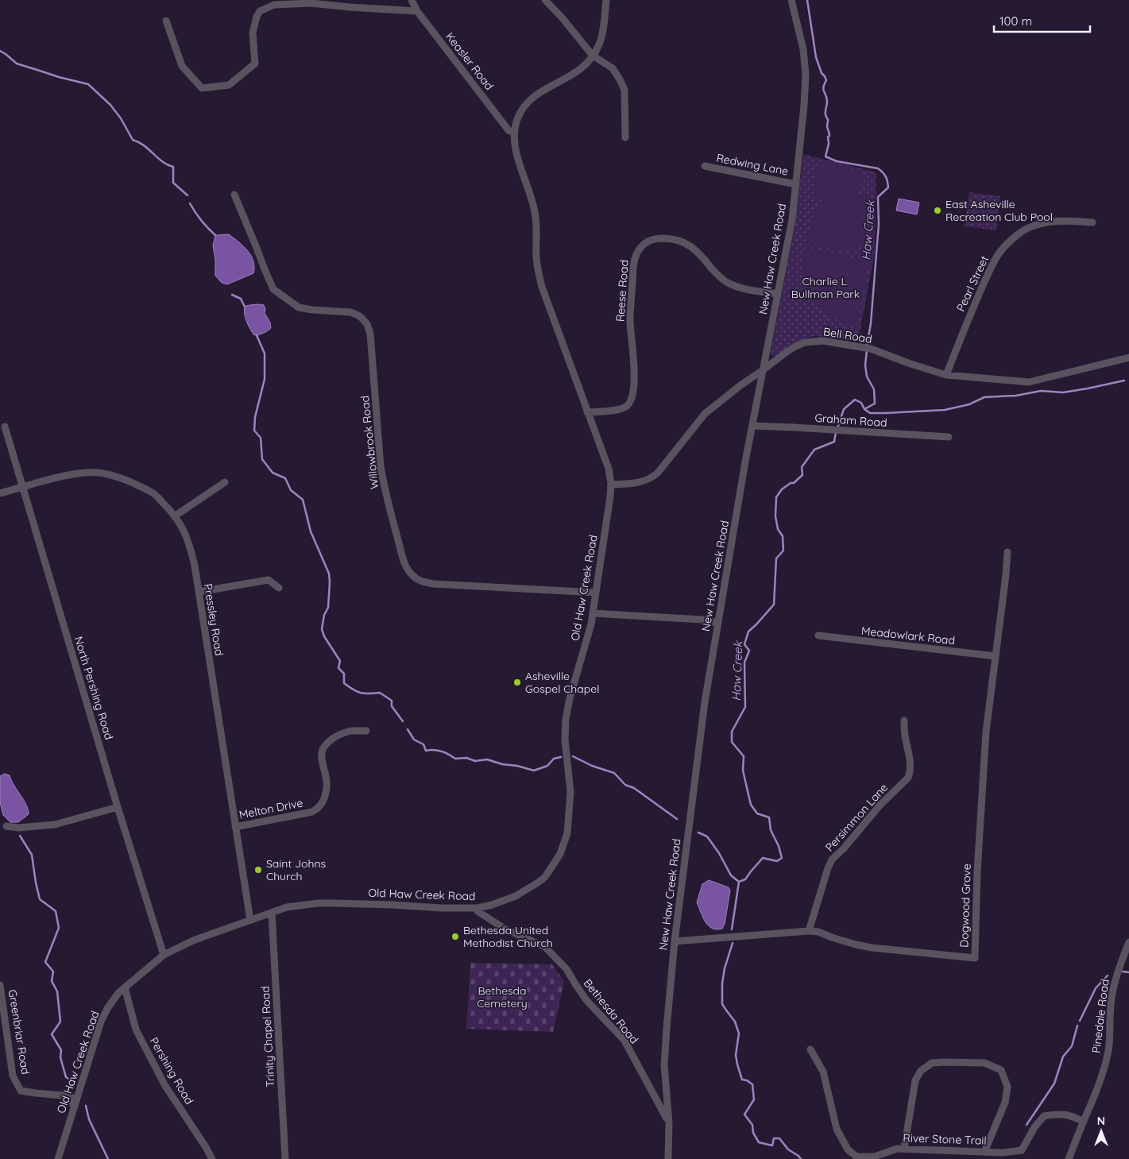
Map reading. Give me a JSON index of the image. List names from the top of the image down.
{
  "streets": {
    "street": [
      "Keasler Road",
      "Redwing Lane",
      "New Haw Creek Road",
      "Pearl Street",
      "Reese Road",
      "Bell Road",
      "Graham Road",
      "Willowbrook Road",
      "Old Haw Creek Road",
      "Pressley Road",
      "Meadowlark Road",
      "North Pershing Road",
      "Melton Drive",
      "Persimmon Lane",
      "Dogwood Grove",
      "Bethesda Road",
      "Pinedale Road",
      "Greenbriar Road",
      "Trinity Chapel Road",
      "Pershing Road",
      "River Stone Trail"
    ]
  },
  "crossings": [
    ["Keasler Road", "Old Haw Creek Road"],
    ["Redwing Lane", "New Haw Creek Road"],
    ["New Haw Creek Road", "Reese Road"],
    ["New Haw Creek Road", "Bell Road"],
    ["New Haw Creek Road", "Graham Road"],
    ["New Haw Creek Road", "Dogwood Grove"],
    ["New Haw Creek Road", "Bethesda Road"],
    ["Pearl Street", "Bell Road"],
    ["Reese Road", "Old Haw Creek Road"],
    ["Bell Road", "Old Haw Creek Road"],
    ["Willowbrook Road", "Old Haw Creek Road"],
    ["Old Haw Creek Road", "Pressley Road"],
    ["Old Haw Creek Road", "North Pershing Road"],
    ["Old Haw Creek Road", "Bethesda Road"],
    ["Old Haw Creek Road", "Greenbriar Road"],
    ["Old Haw Creek Road", "Trinity Chapel Road"],
    ["Old Haw Creek Road", "Pershing Road"],
    ["Pressley Road", "North Pershing Road"],
    ["Pressley Road", "Melton Drive"],
    ["Meadowlark Road", "Dogwood Grove"],
    ["Persimmon Lane", "Dogwood Grove"],
    ["Pinedale Road", "River Stone Trail"]
  ],
  "water": ["Haw Creek"],
  "parks": ["Charlie L. Bullman Park", "Bethesda Cemetery"],
  "places": [
    "East Asheville Recreation Club Pool",
    "Asheville Gospel Chapel",
    "Saint Johns Church",
    "Bethesda United Methodist Church"
  ],
  "scale_bar": "100 m",
  "north": "top"
}
